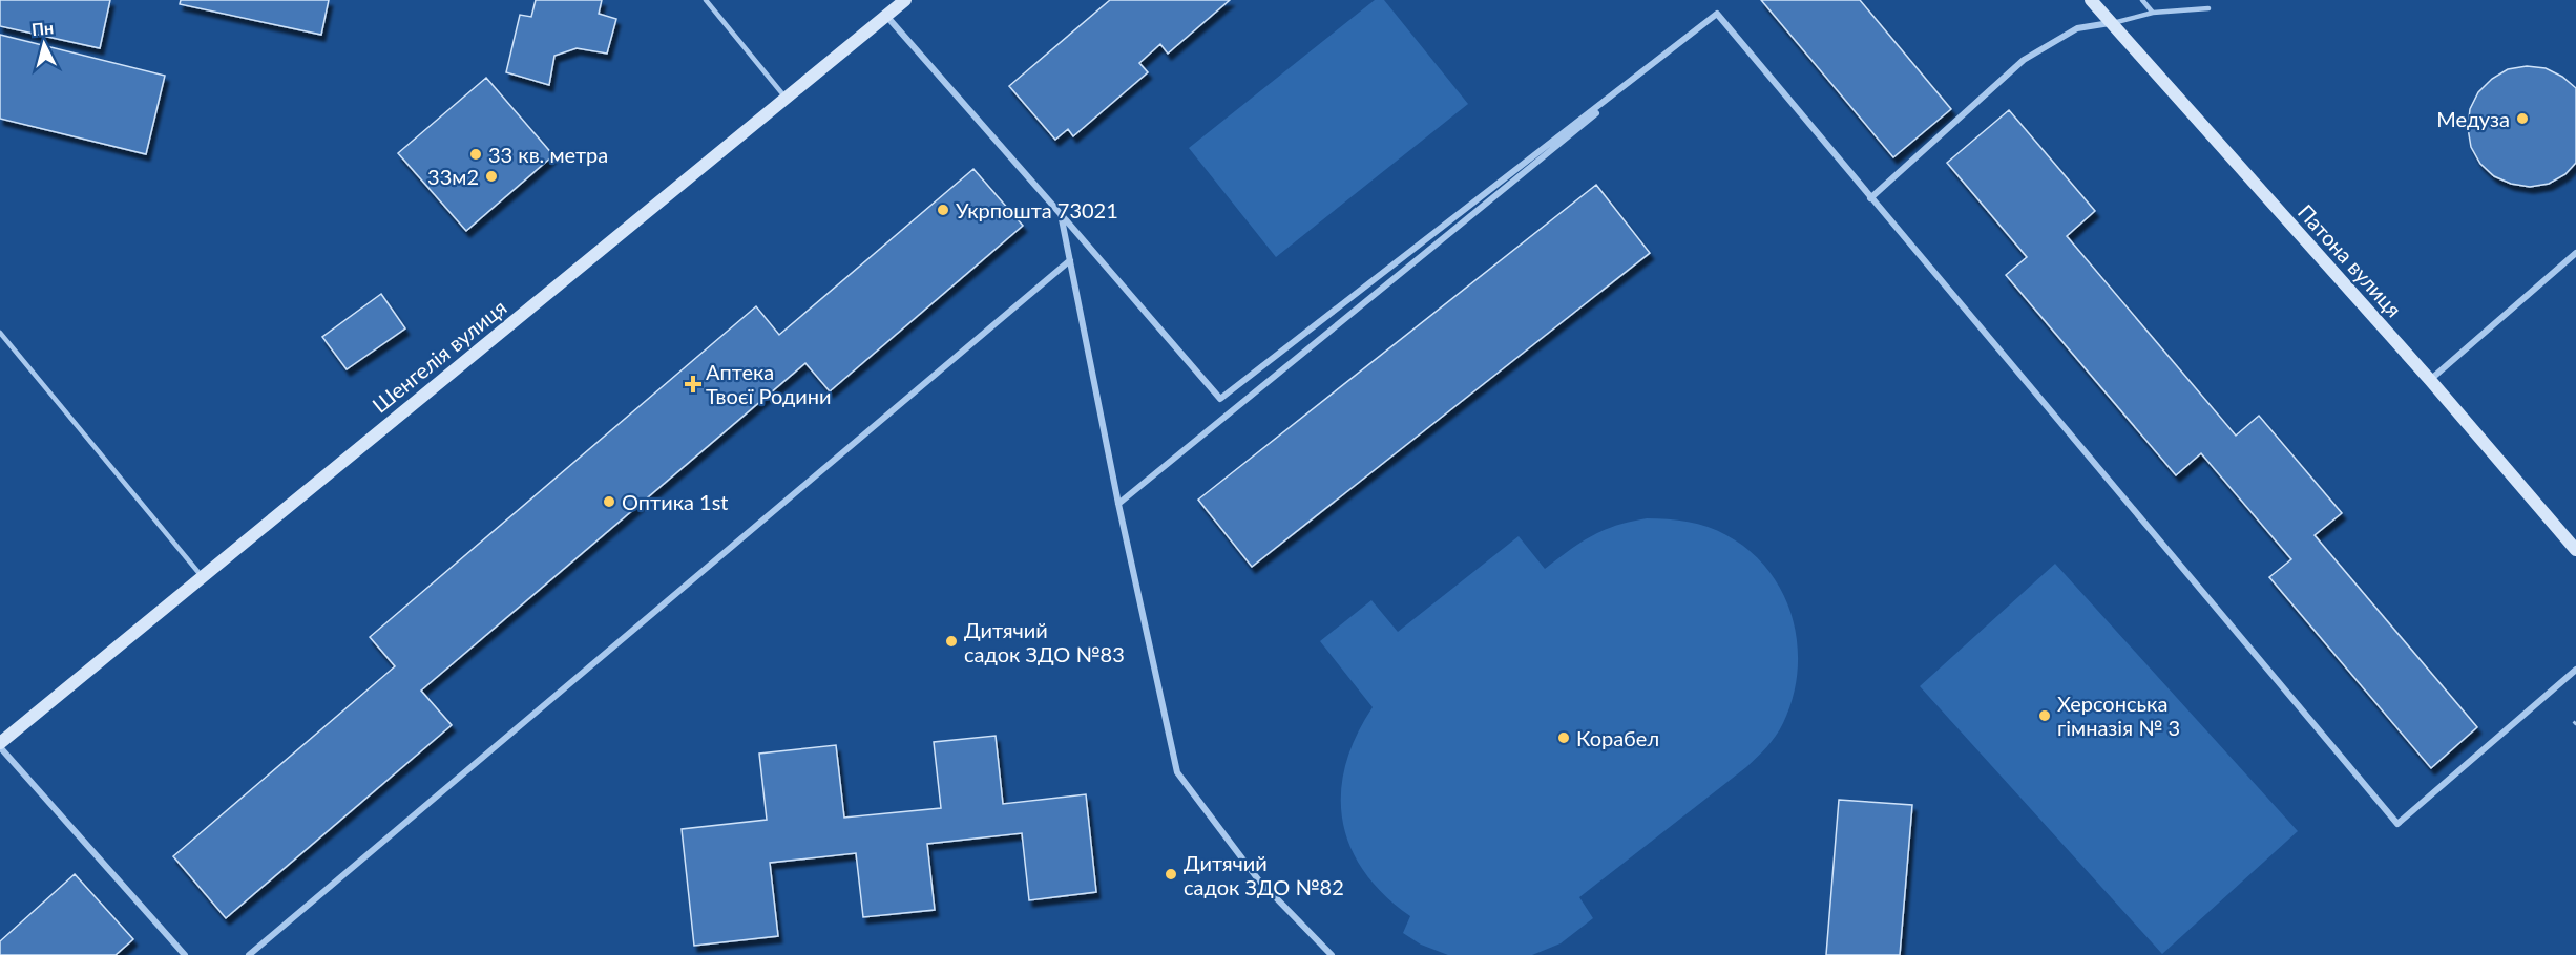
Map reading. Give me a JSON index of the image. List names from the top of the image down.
{
  "streets": {
    "street": ["Патона вулиця", "Шенгелія вулиця"]
  },
  "places": {
    "other": [
      "Медуза",
      "33 кв. метра",
      "33м2",
      "Укрпошта 73021",
      "Оптика 1st",
      "Дитячий садок ЗДО №83",
      "Херсонська гімназія № 3",
      "Корабел",
      "Дитячий садок ЗДО №82"
    ],
    "health": ["Аптека Твоєї Родини"]
  },
  "north": "top"
}
